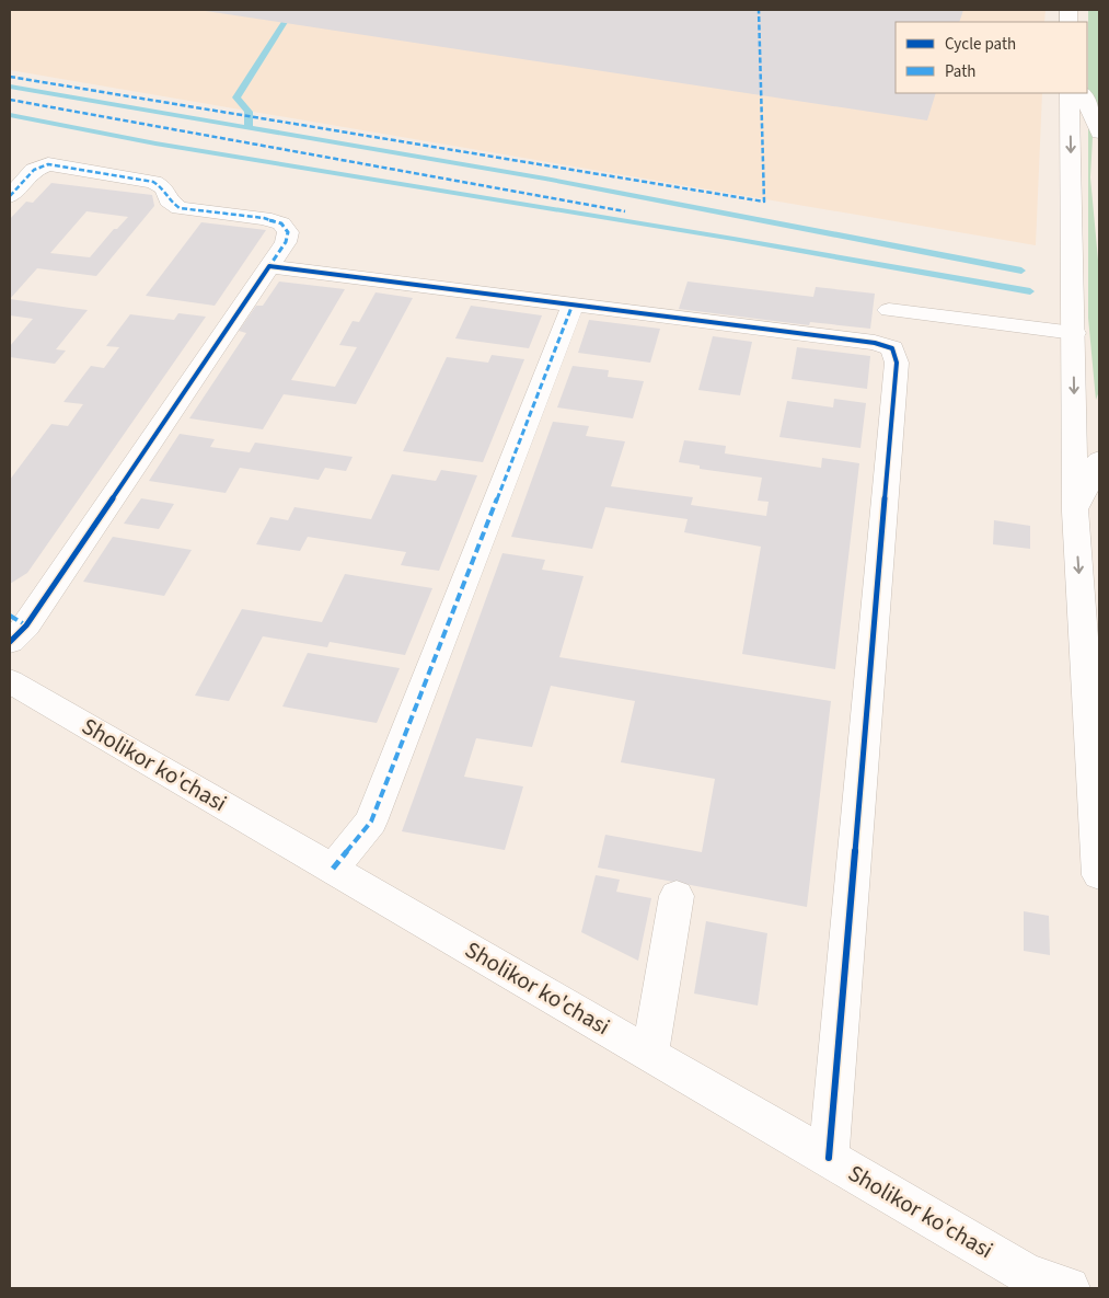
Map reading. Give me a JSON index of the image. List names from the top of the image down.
{
  "streets": {
    "main road": ["Sholikor ko'chasi"]
  },
  "legend": ["Cycle path", "Path"]
}
